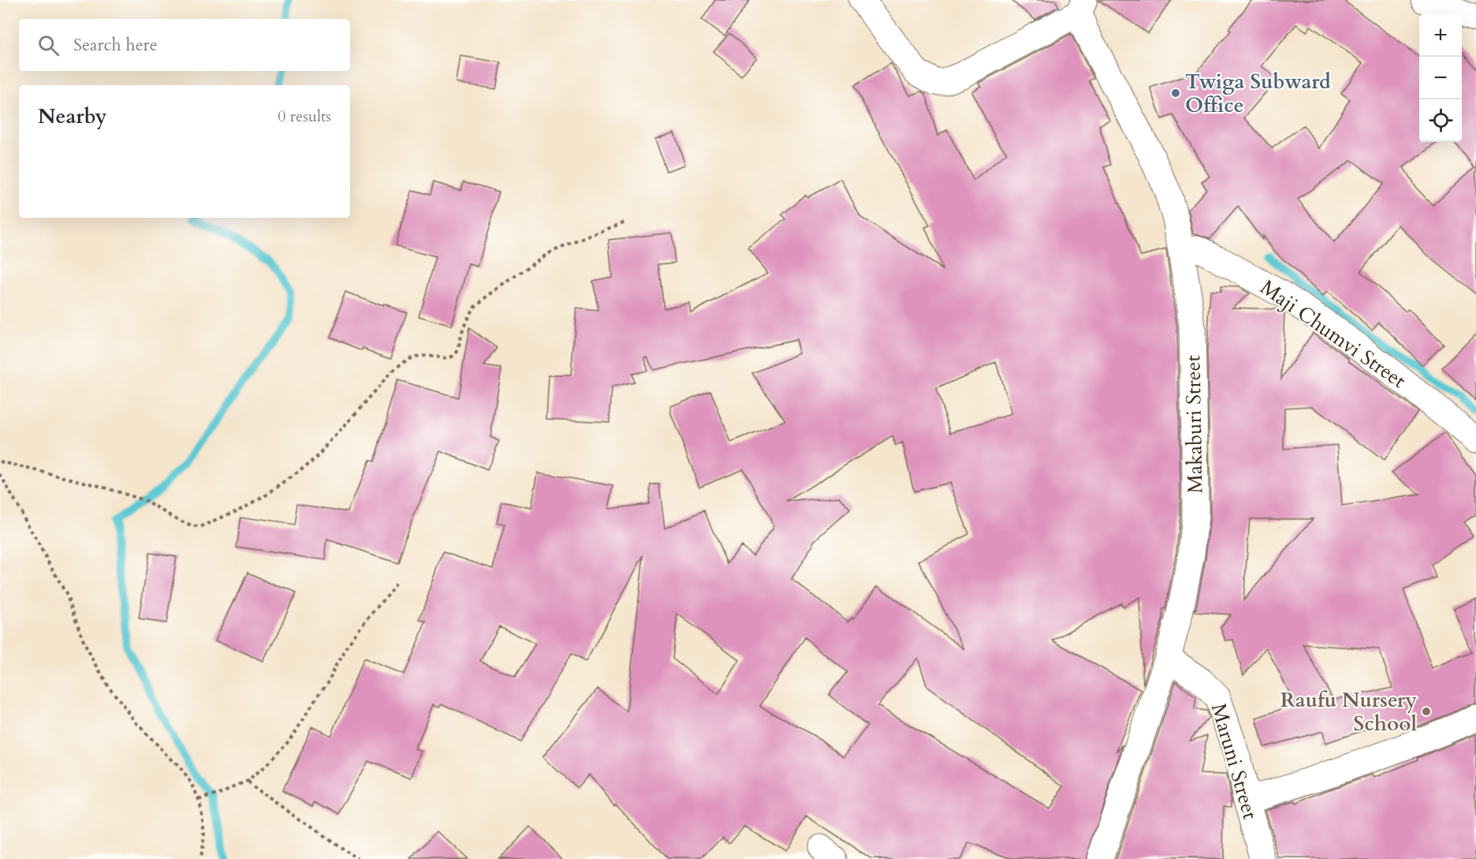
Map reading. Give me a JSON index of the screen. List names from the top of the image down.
{
  "streets": {
    "street": ["Maji Chumvi Street", "Makaburi Street", "Maruni Street"]
  },
  "crossings": [
    ["Maji Chumvi Street", "Makaburi Street"],
    ["Makaburi Street", "Maruni Street"]
  ],
  "places": ["Twiga Subward Office", "Raufu Nursery School"],
  "page": {
    "map_buttons": ["+", "−"],
    "search": "Search here",
    "heading": ["Nearby", "0 results"]
  }
}
